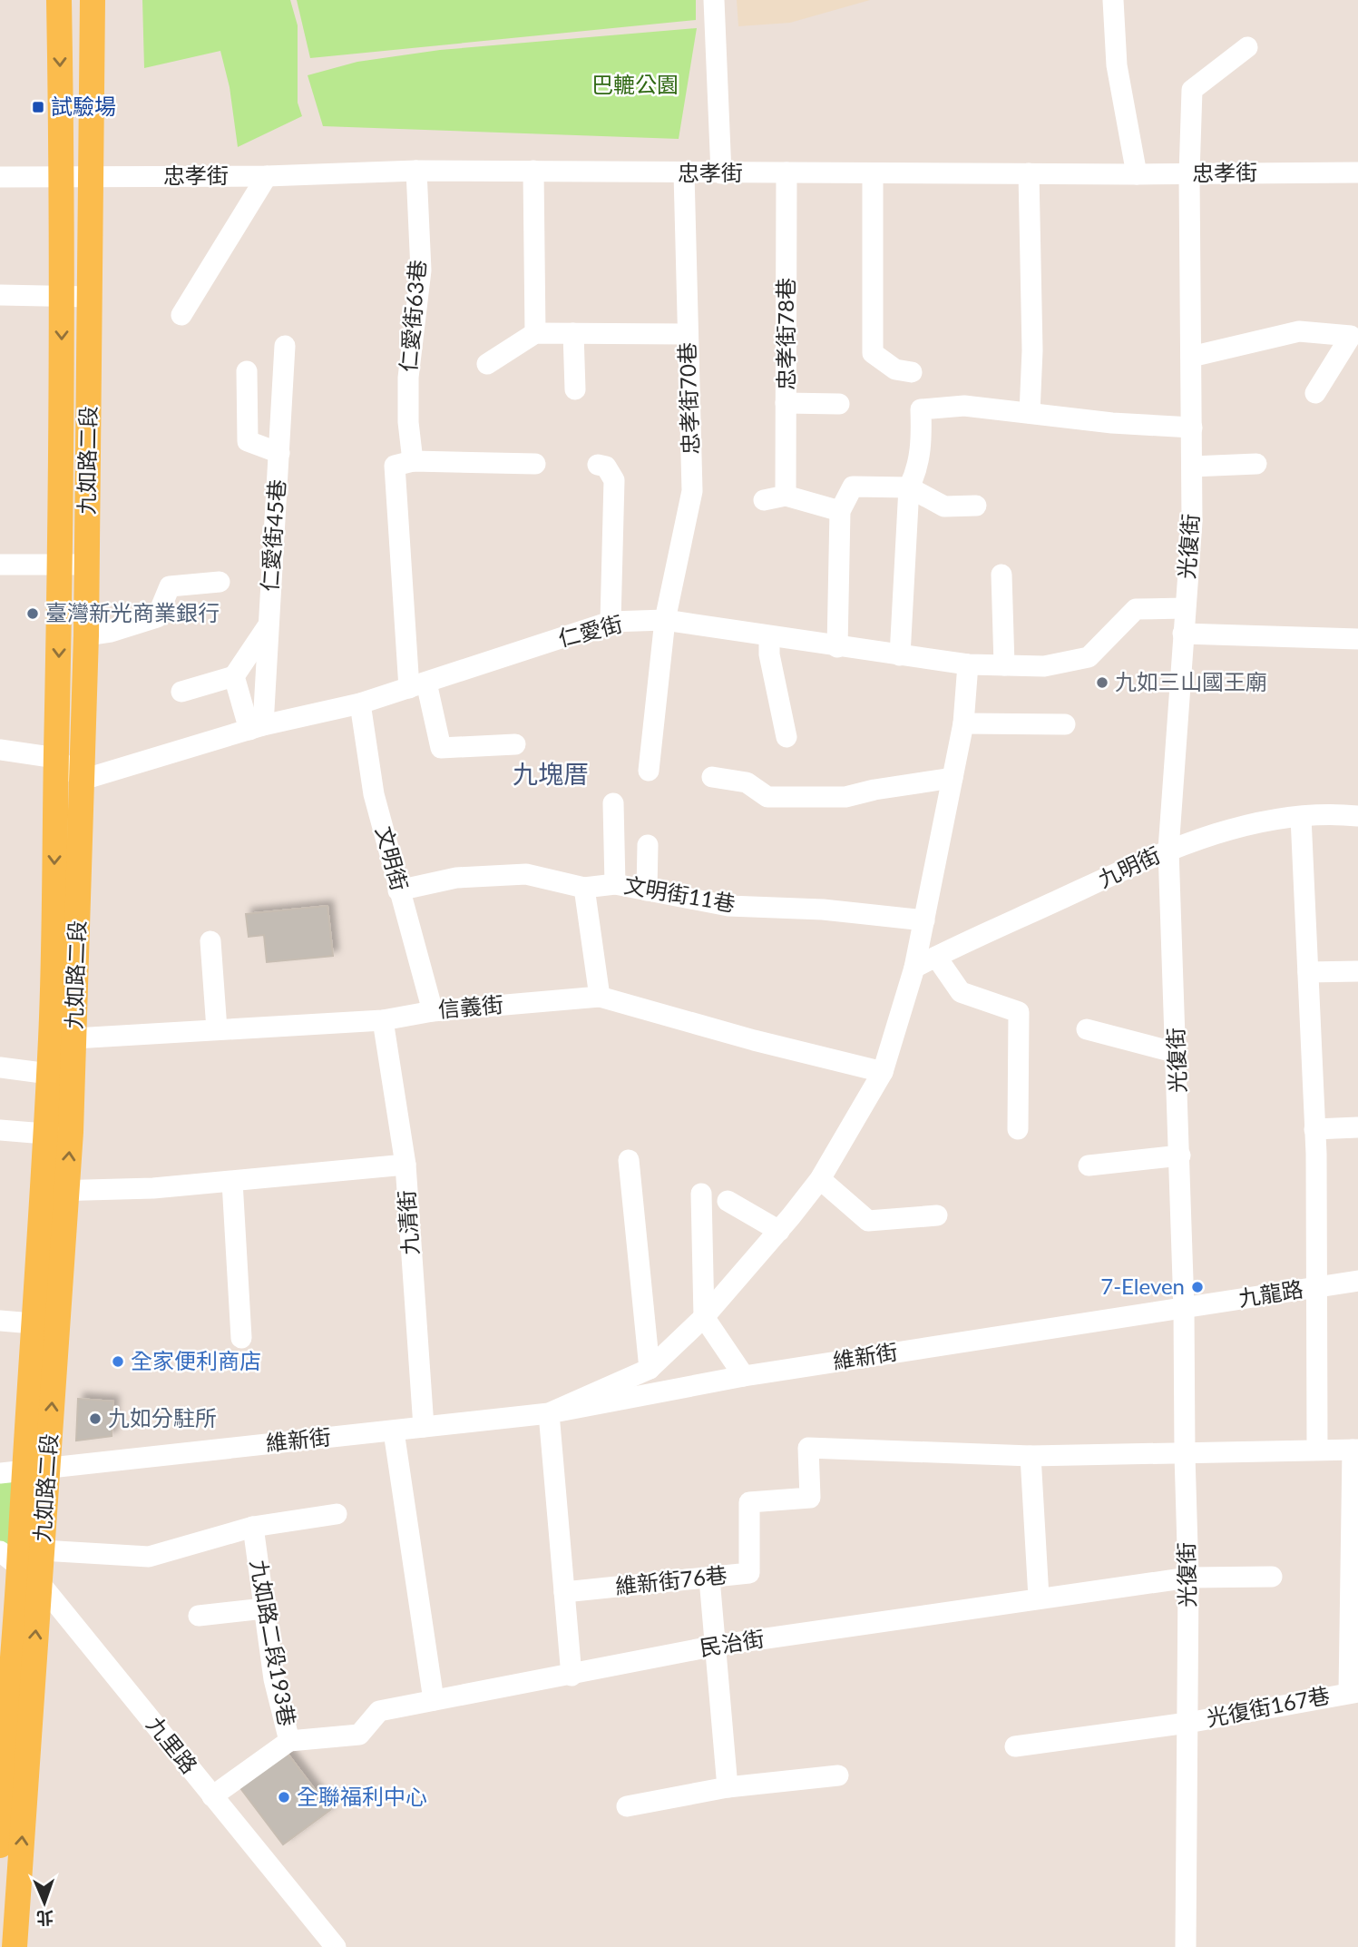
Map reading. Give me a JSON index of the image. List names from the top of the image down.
{
  "streets": {
    "main road": ["九如路二段"],
    "street": [
      "忠孝街",
      "仁愛街63巷",
      "忠孝街78巷",
      "忠孝街70巷",
      "仁愛街45巷",
      "光復街",
      "仁愛街",
      "文明街",
      "九明街",
      "文明街11巷",
      "信義街",
      "九清街",
      "九龍路",
      "維新街",
      "維新街76巷",
      "九如路二段193巷",
      "民治街",
      "光復街167巷",
      "九里路"
    ]
  },
  "crossings": [
    ["忠孝街", "仁愛街63巷"],
    ["忠孝街", "忠孝街78巷"],
    ["忠孝街", "忠孝街70巷"],
    ["忠孝街", "九如路二段"],
    ["忠孝街", "光復街"],
    ["忠孝街70巷", "仁愛街"],
    ["九如路二段", "仁愛街"],
    ["九如路二段", "信義街"],
    ["九如路二段", "維新街"],
    ["九如路二段", "九如路二段193巷"],
    ["九如路二段", "九里路"],
    ["仁愛街45巷", "仁愛街"],
    ["光復街", "仁愛街"],
    ["光復街", "九明街"],
    ["光復街", "九龍路"],
    ["光復街", "維新街"],
    ["光復街", "民治街"],
    ["光復街", "光復街167巷"],
    ["仁愛街", "文明街"],
    ["仁愛街", "維新街"],
    ["文明街", "文明街11巷"],
    ["文明街", "信義街"],
    ["九明街", "維新街"],
    ["文明街11巷", "維新街"],
    ["信義街", "九清街"],
    ["信義街", "維新街"],
    ["九清街", "維新街"],
    ["九龍路", "維新街"],
    ["九如路二段193巷", "民治街"],
    ["九如路二段193巷", "九里路"]
  ],
  "districts": ["九塊厝"],
  "parks": ["巴轆公園"],
  "places": {
    "transit": ["試驗場"],
    "other": [
      "臺灣新光商業銀行",
      "九如三山國王廟",
      "7-Eleven",
      "全家便利商店",
      "九如分駐所",
      "全聯福利中心"
    ]
  },
  "north": "bottom"
}
